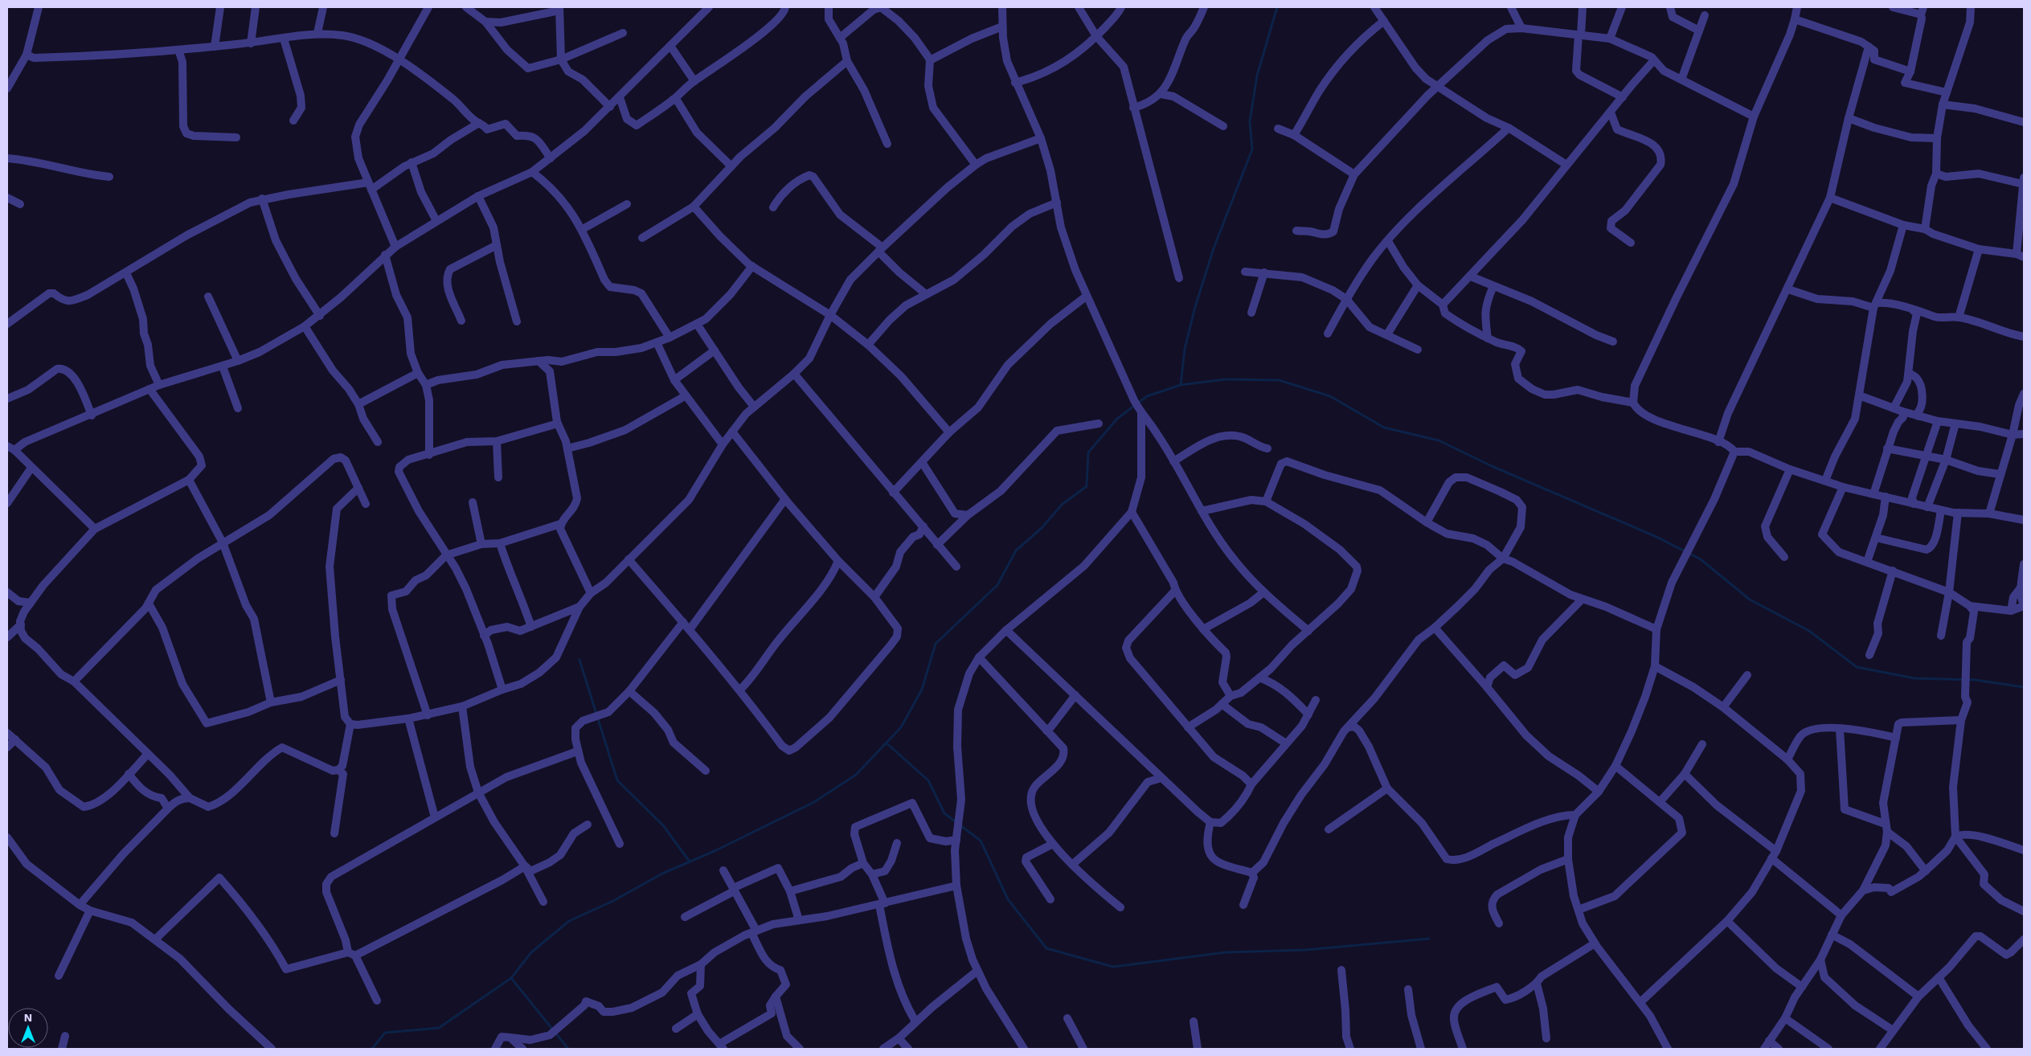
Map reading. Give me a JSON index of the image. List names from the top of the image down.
{
  "north": "top"
}
